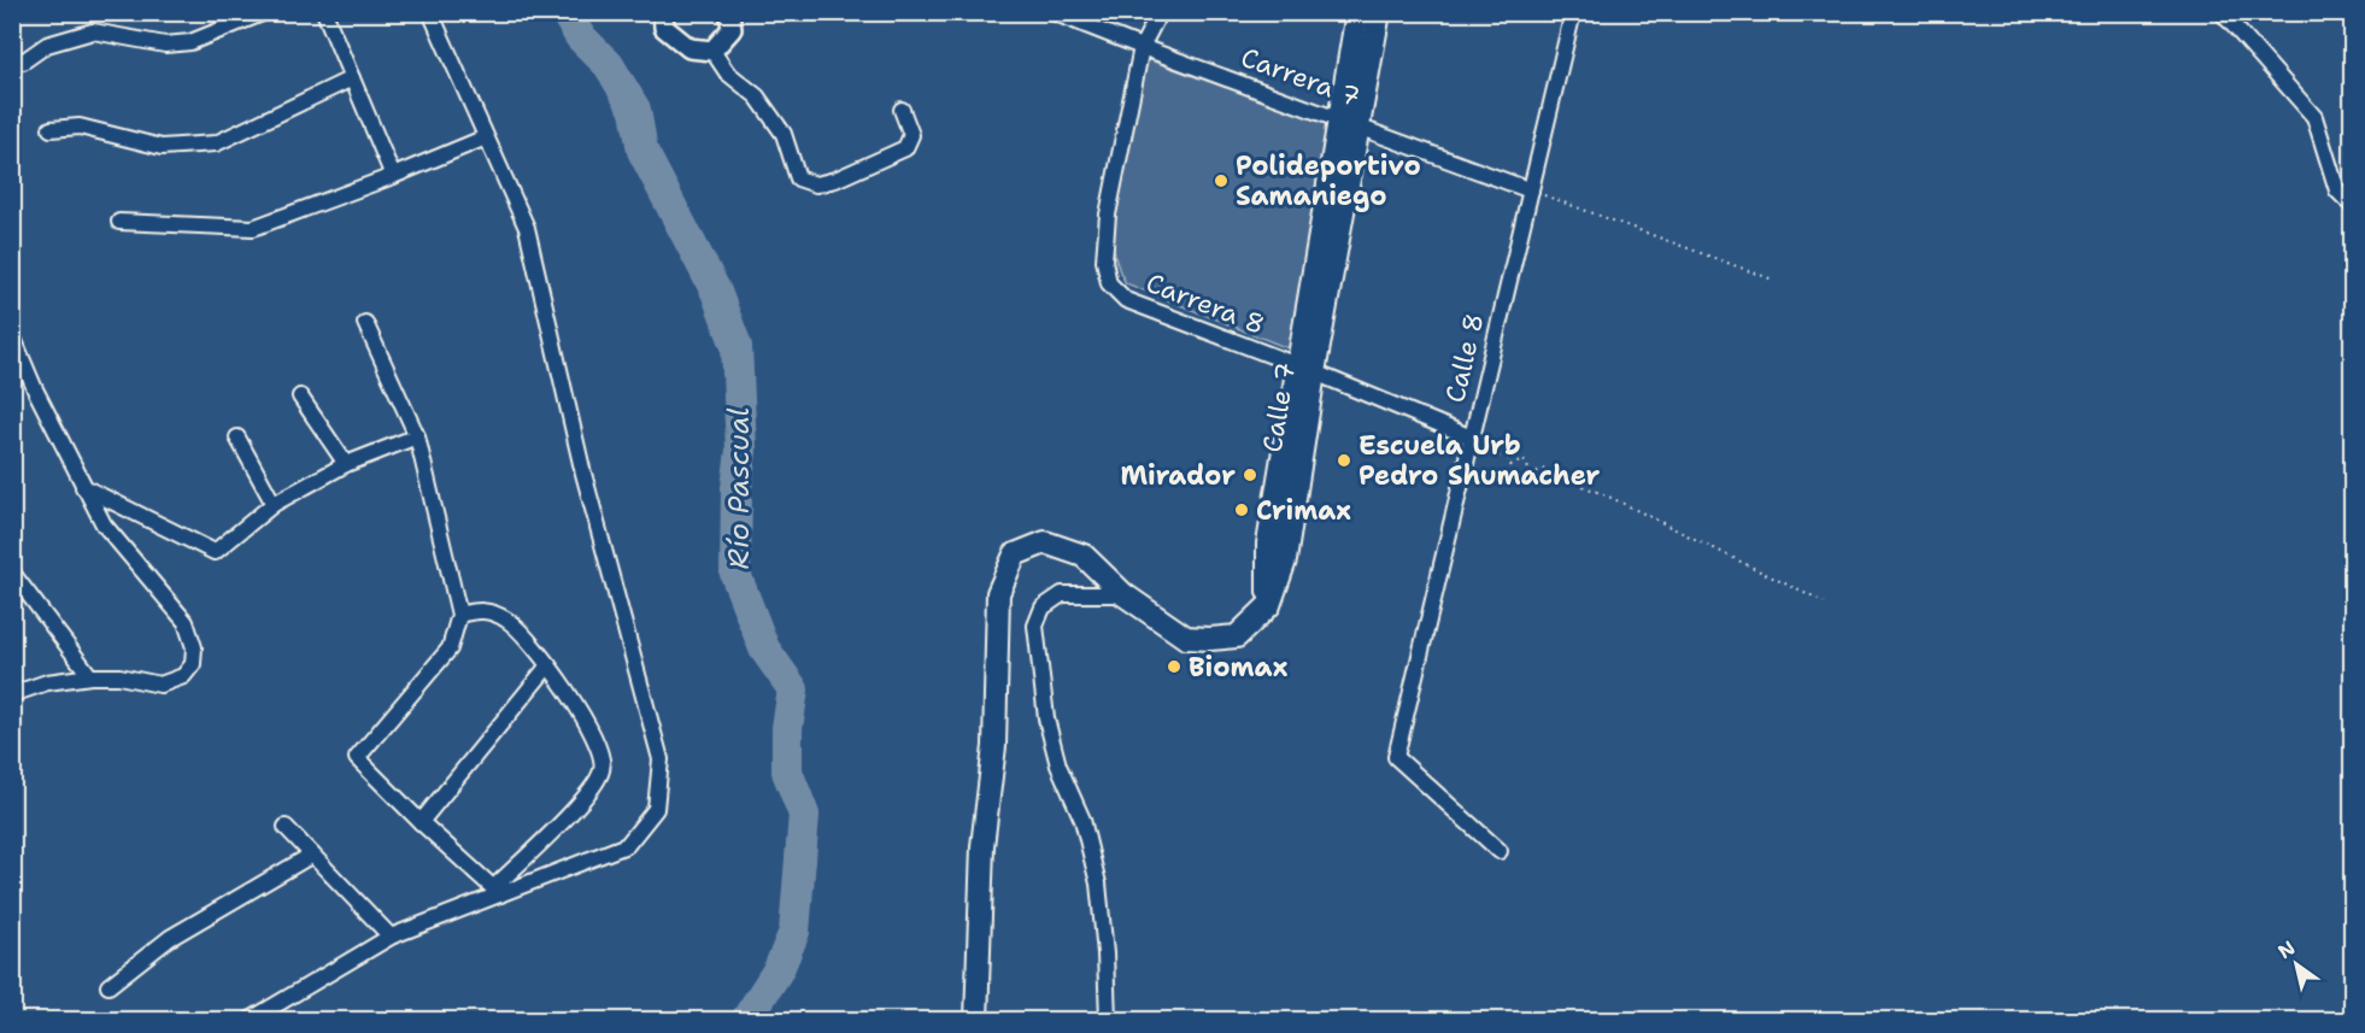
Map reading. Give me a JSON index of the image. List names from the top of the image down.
{
  "streets": {
    "main road": ["Calle 7"],
    "street": ["Carrera 7", "Carrera 8", "Calle 8"]
  },
  "crossings": [
    ["Carrera 7", "Carrera 8"],
    ["Carrera 7", "Calle 8"],
    ["Carrera 7", "Calle 7"],
    ["Carrera 8", "Calle 8"],
    ["Carrera 8", "Calle 7"]
  ],
  "water": ["Río Pascual"],
  "places": [
    "Polideportivo Samaniego",
    "Escuela Urb Pedro Shumacher",
    "Mirador",
    "Crimax",
    "Biomax"
  ],
  "north": "top left"
}
